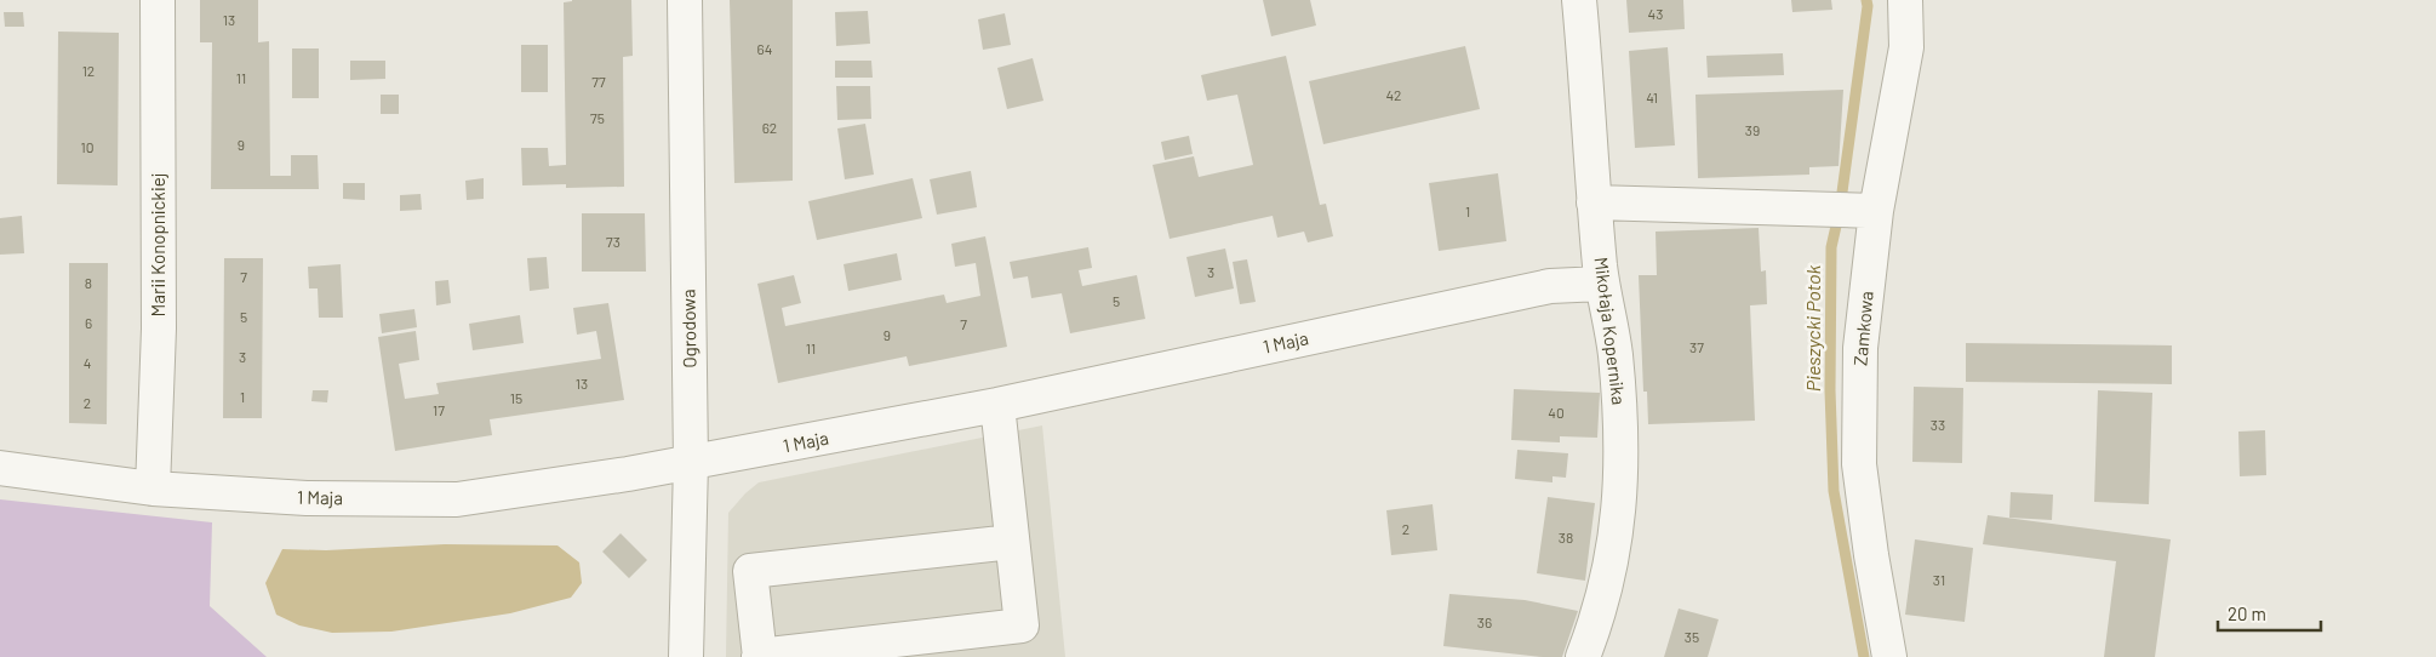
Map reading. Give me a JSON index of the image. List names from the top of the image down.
{
  "streets": {
    "street": [
      "Marii Konopnickiej",
      "Ogrodowa",
      "Zamkowa",
      "Mikołaja Kopernika",
      "1 Maja"
    ]
  },
  "crossings": [
    ["Marii Konopnickiej", "1 Maja"],
    ["Ogrodowa", "1 Maja"],
    ["Mikołaja Kopernika", "1 Maja"]
  ],
  "water": ["Pieszycki Potok"],
  "house_numbers": [
    "43",
    "13",
    "64",
    "12",
    "11",
    "77",
    "42",
    "41",
    "75",
    "62",
    "39",
    "9",
    "10",
    "1",
    "73",
    "3",
    "7",
    "8",
    "5",
    "5",
    "6",
    "7",
    "9",
    "37",
    "11",
    "3",
    "4",
    "13",
    "1",
    "15",
    "2",
    "17",
    "40",
    "33",
    "2",
    "38",
    "31",
    "36",
    "35"
  ],
  "scale_bar": "20 m"
}
